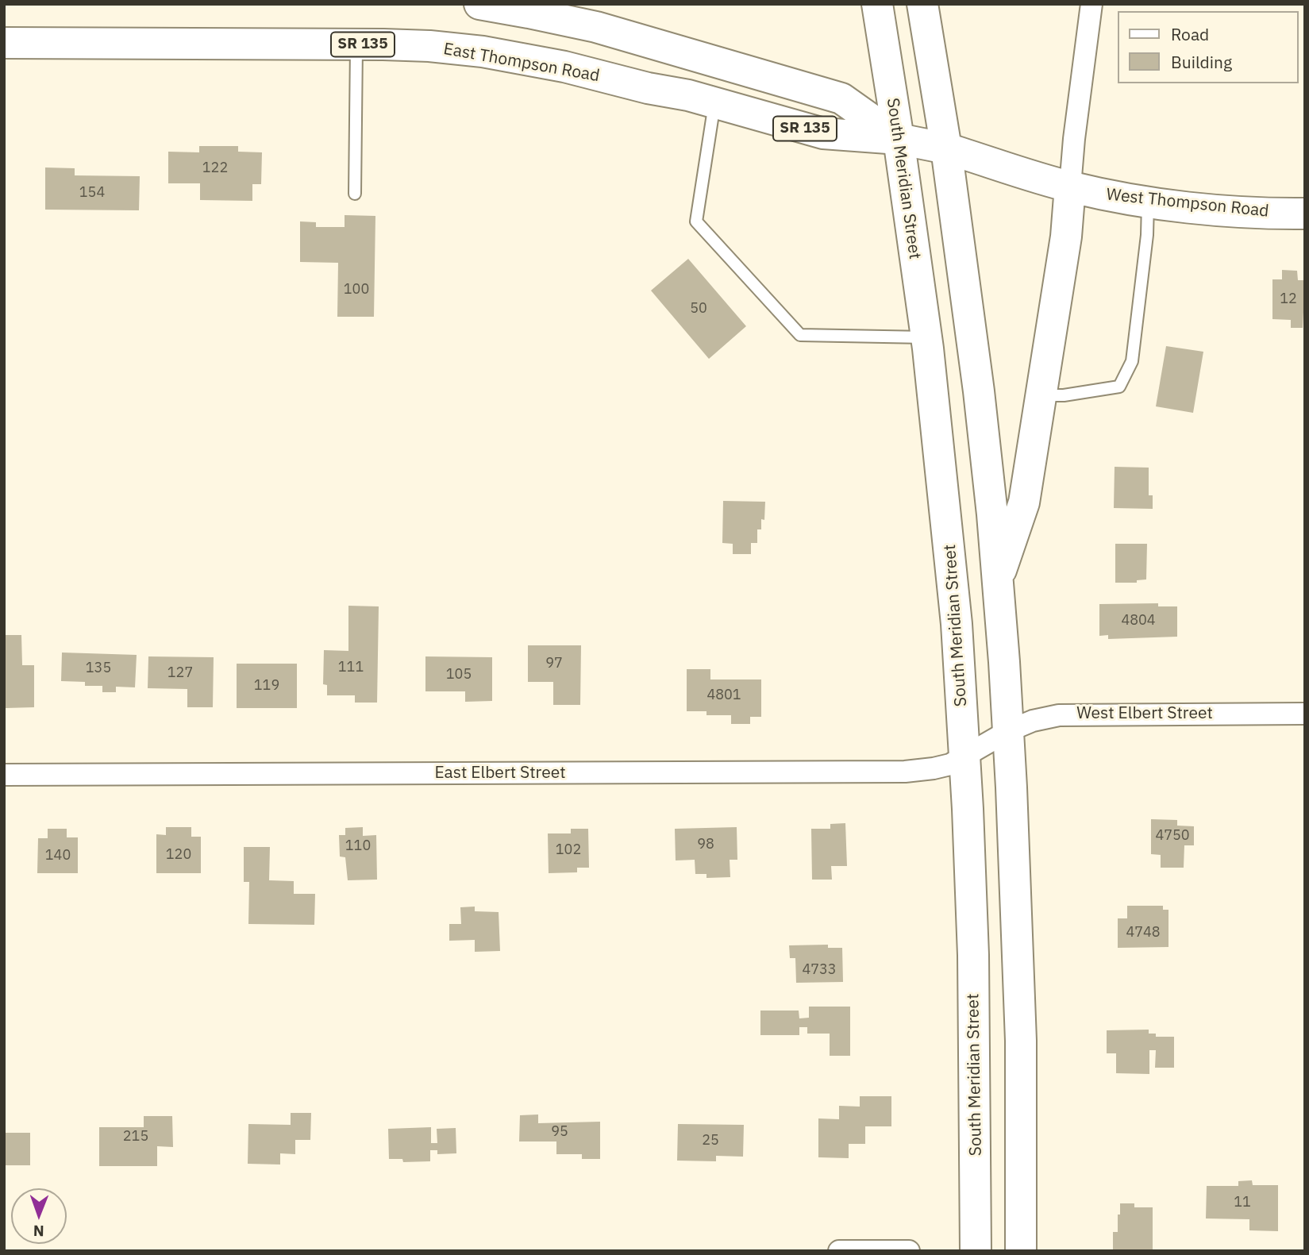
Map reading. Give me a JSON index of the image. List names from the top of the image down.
{
  "streets": {
    "main road": [
      "SR 135",
      "East Thompson Road",
      "South Meridian Street",
      "West Thompson Road"
    ],
    "street": ["West Elbert Street", "East Elbert Street"]
  },
  "crossings": [
    ["East Thompson Road", "South Meridian Street"],
    ["East Thompson Road", "West Thompson Road"],
    ["South Meridian Street", "West Thompson Road"],
    ["South Meridian Street", "West Elbert Street"],
    ["South Meridian Street", "East Elbert Street"],
    ["West Elbert Street", "East Elbert Street"]
  ],
  "house_numbers": [
    "122",
    "154",
    "100",
    "12",
    "50",
    "4804",
    "97",
    "111",
    "135",
    "127",
    "105",
    "119",
    "4801",
    "4750",
    "98",
    "110",
    "102",
    "120",
    "140",
    "4748",
    "4733",
    "95",
    "215",
    "25",
    "11"
  ],
  "legend": ["Road", "Building"],
  "north": "bottom"
}
